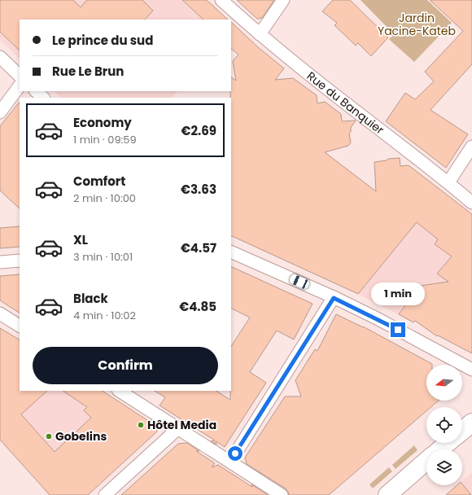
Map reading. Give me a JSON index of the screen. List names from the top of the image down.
{
  "streets": {
    "street": ["Rue du Banquier"]
  },
  "parks": ["Jardin Yacine-Kateb"],
  "places": ["Hôtel Media", "Gobelins"],
  "north": "left",
  "page": {
    "banner": ["Le prince du sud", "Rue Le Brun"],
    "list": [
      {
        "name": "Economy",
        "note": "1 min · 09:59",
        "value": "€2.69"
      },
      {
        "name": "Comfort",
        "note": "2 min · 10:00",
        "value": "€3.63"
      },
      {
        "name": "XL",
        "note": "3 min · 10:01",
        "value": "€4.57"
      },
      {
        "name": "Black",
        "note": "4 min · 10:02",
        "value": "€4.85"
      }
    ],
    "bubble": "1 min",
    "buttons": "Confirm"
  }
}
